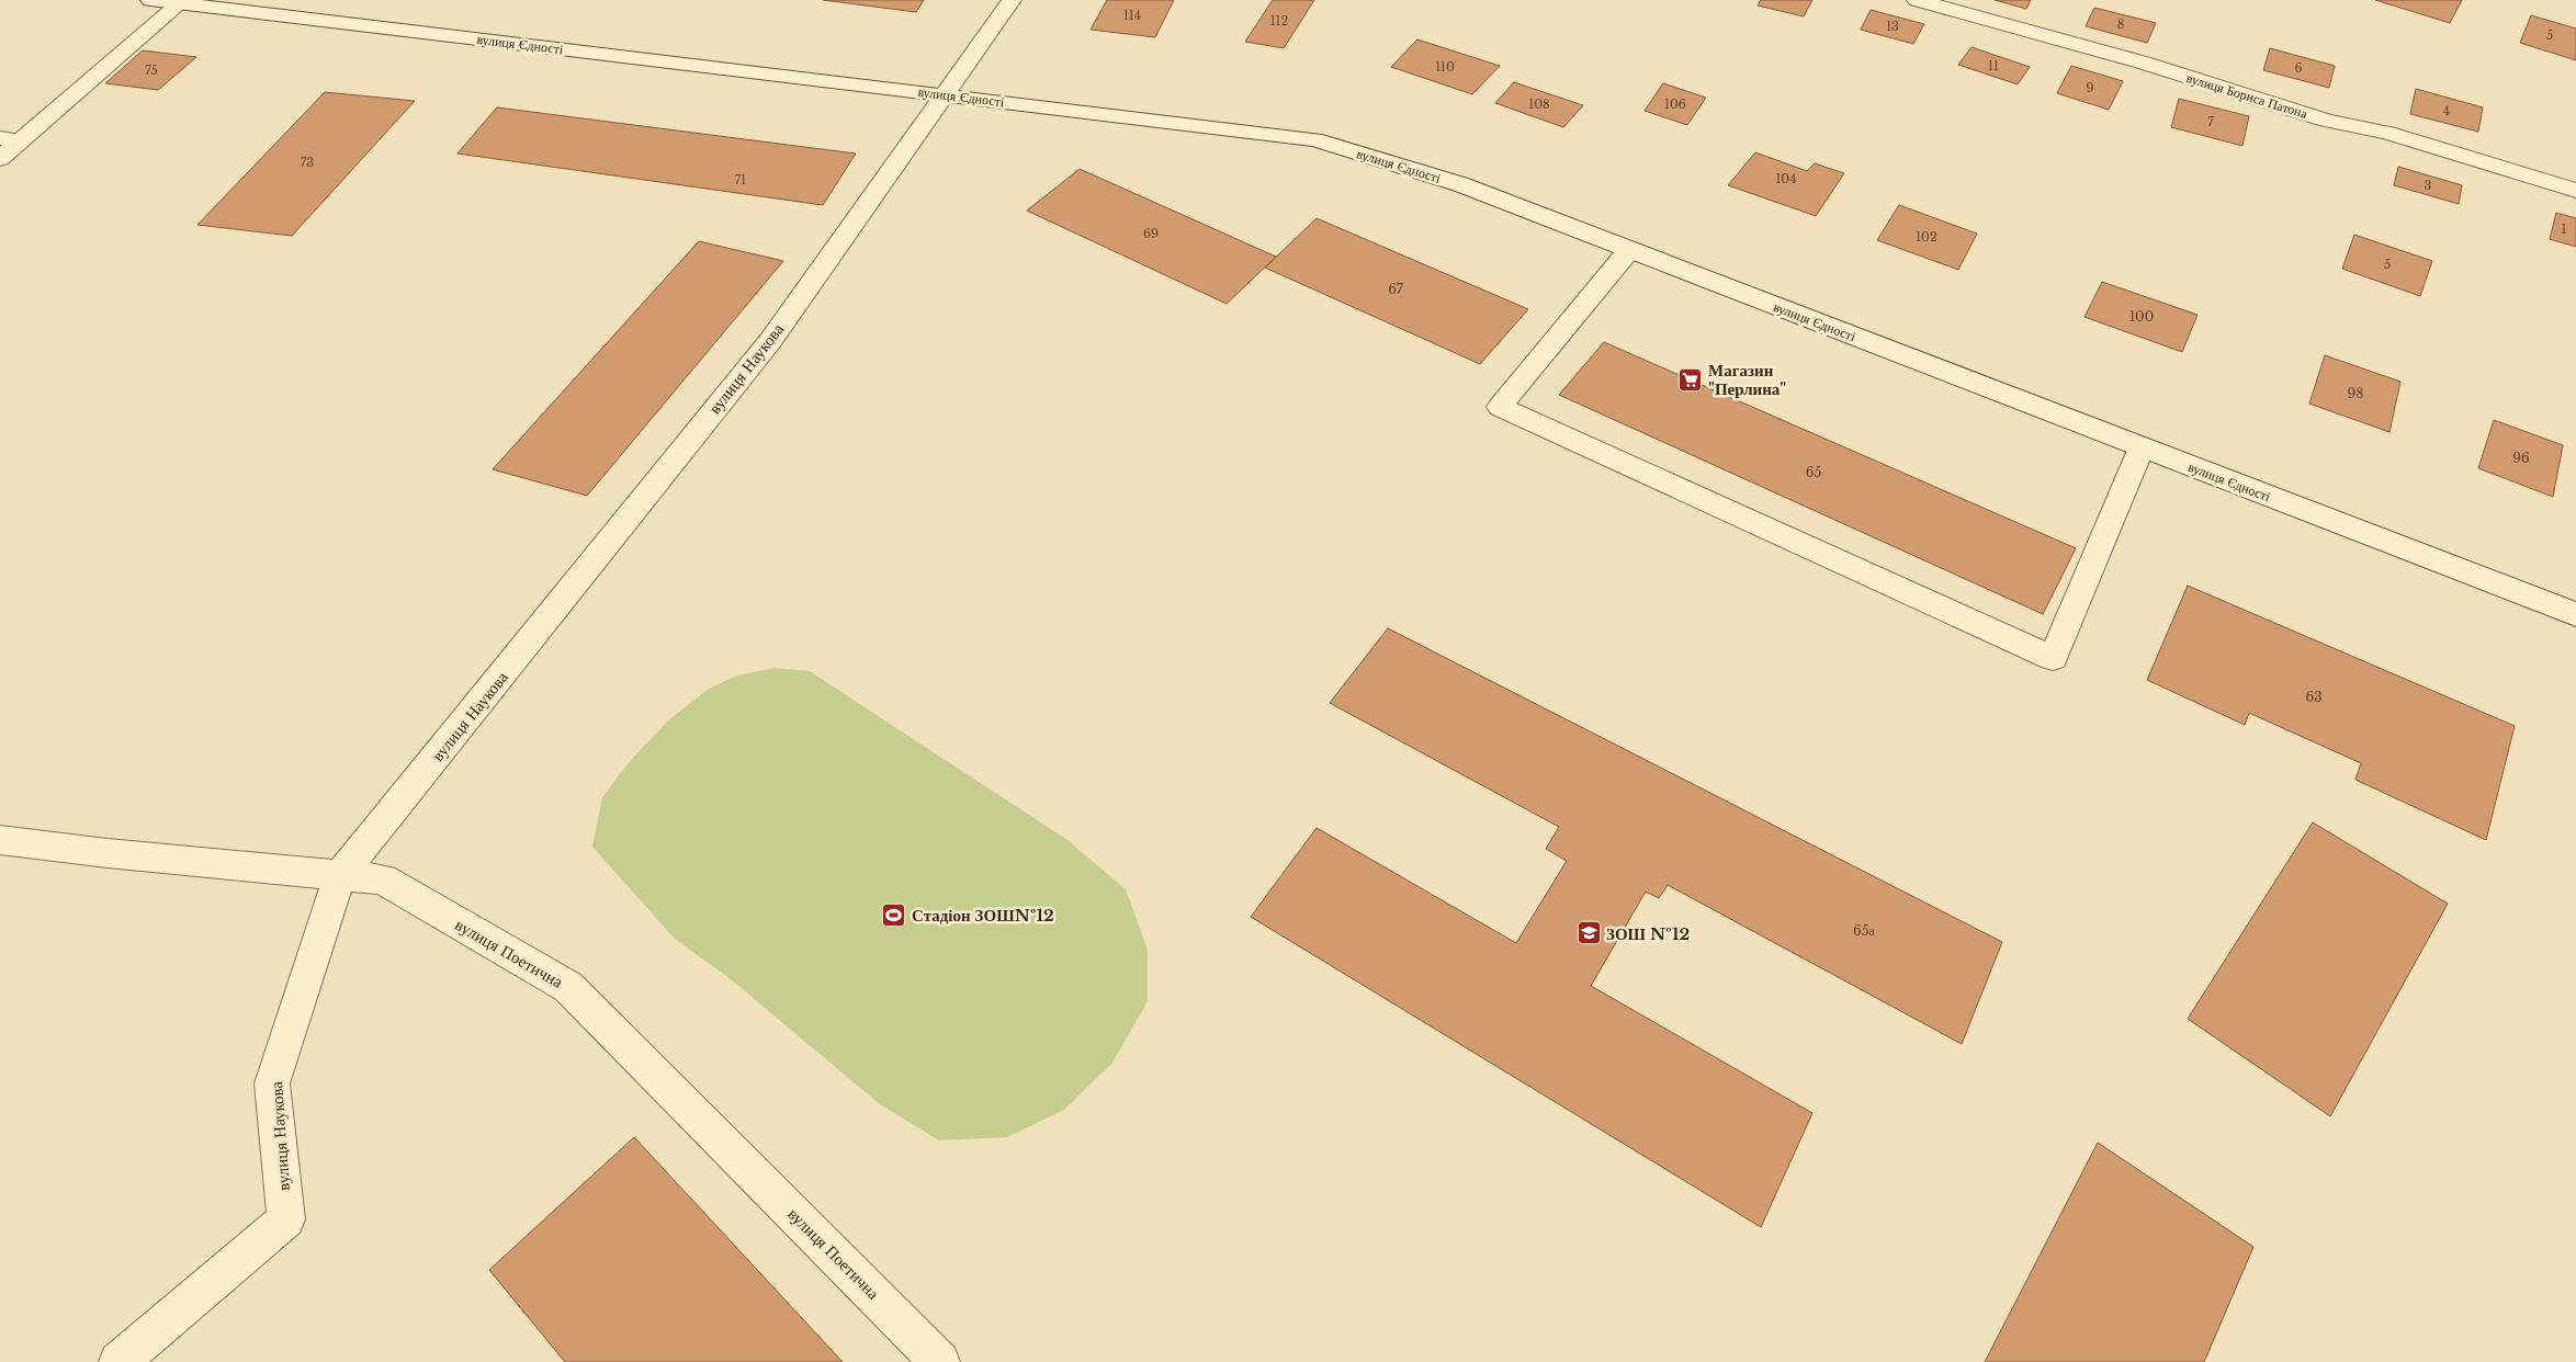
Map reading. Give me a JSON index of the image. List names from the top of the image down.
{
  "streets": {
    "street": [
      "вулиця Єдності",
      "вулиця Бориса Патона",
      "вулиця Наукова",
      "вулиця Поетична"
    ]
  },
  "crossings": [
    ["вулиця Єдності", "вулиця Наукова"],
    ["вулиця Наукова", "вулиця Поетична"]
  ],
  "places": {
    "supermarket": ["Магазин \"Перлина\""],
    "sports": ["Стадіон ЗОШ№12"],
    "school or university": ["ЗОШ №12"]
  },
  "house_numbers": [
    "114",
    "112",
    "8",
    "13",
    "5",
    "11",
    "110",
    "6",
    "75",
    "9",
    "108",
    "106",
    "4",
    "7",
    "73",
    "104",
    "71",
    "3",
    "1",
    "69",
    "102",
    "5",
    "67",
    "100",
    "98",
    "96",
    "65",
    "63",
    "65а"
  ]
}
